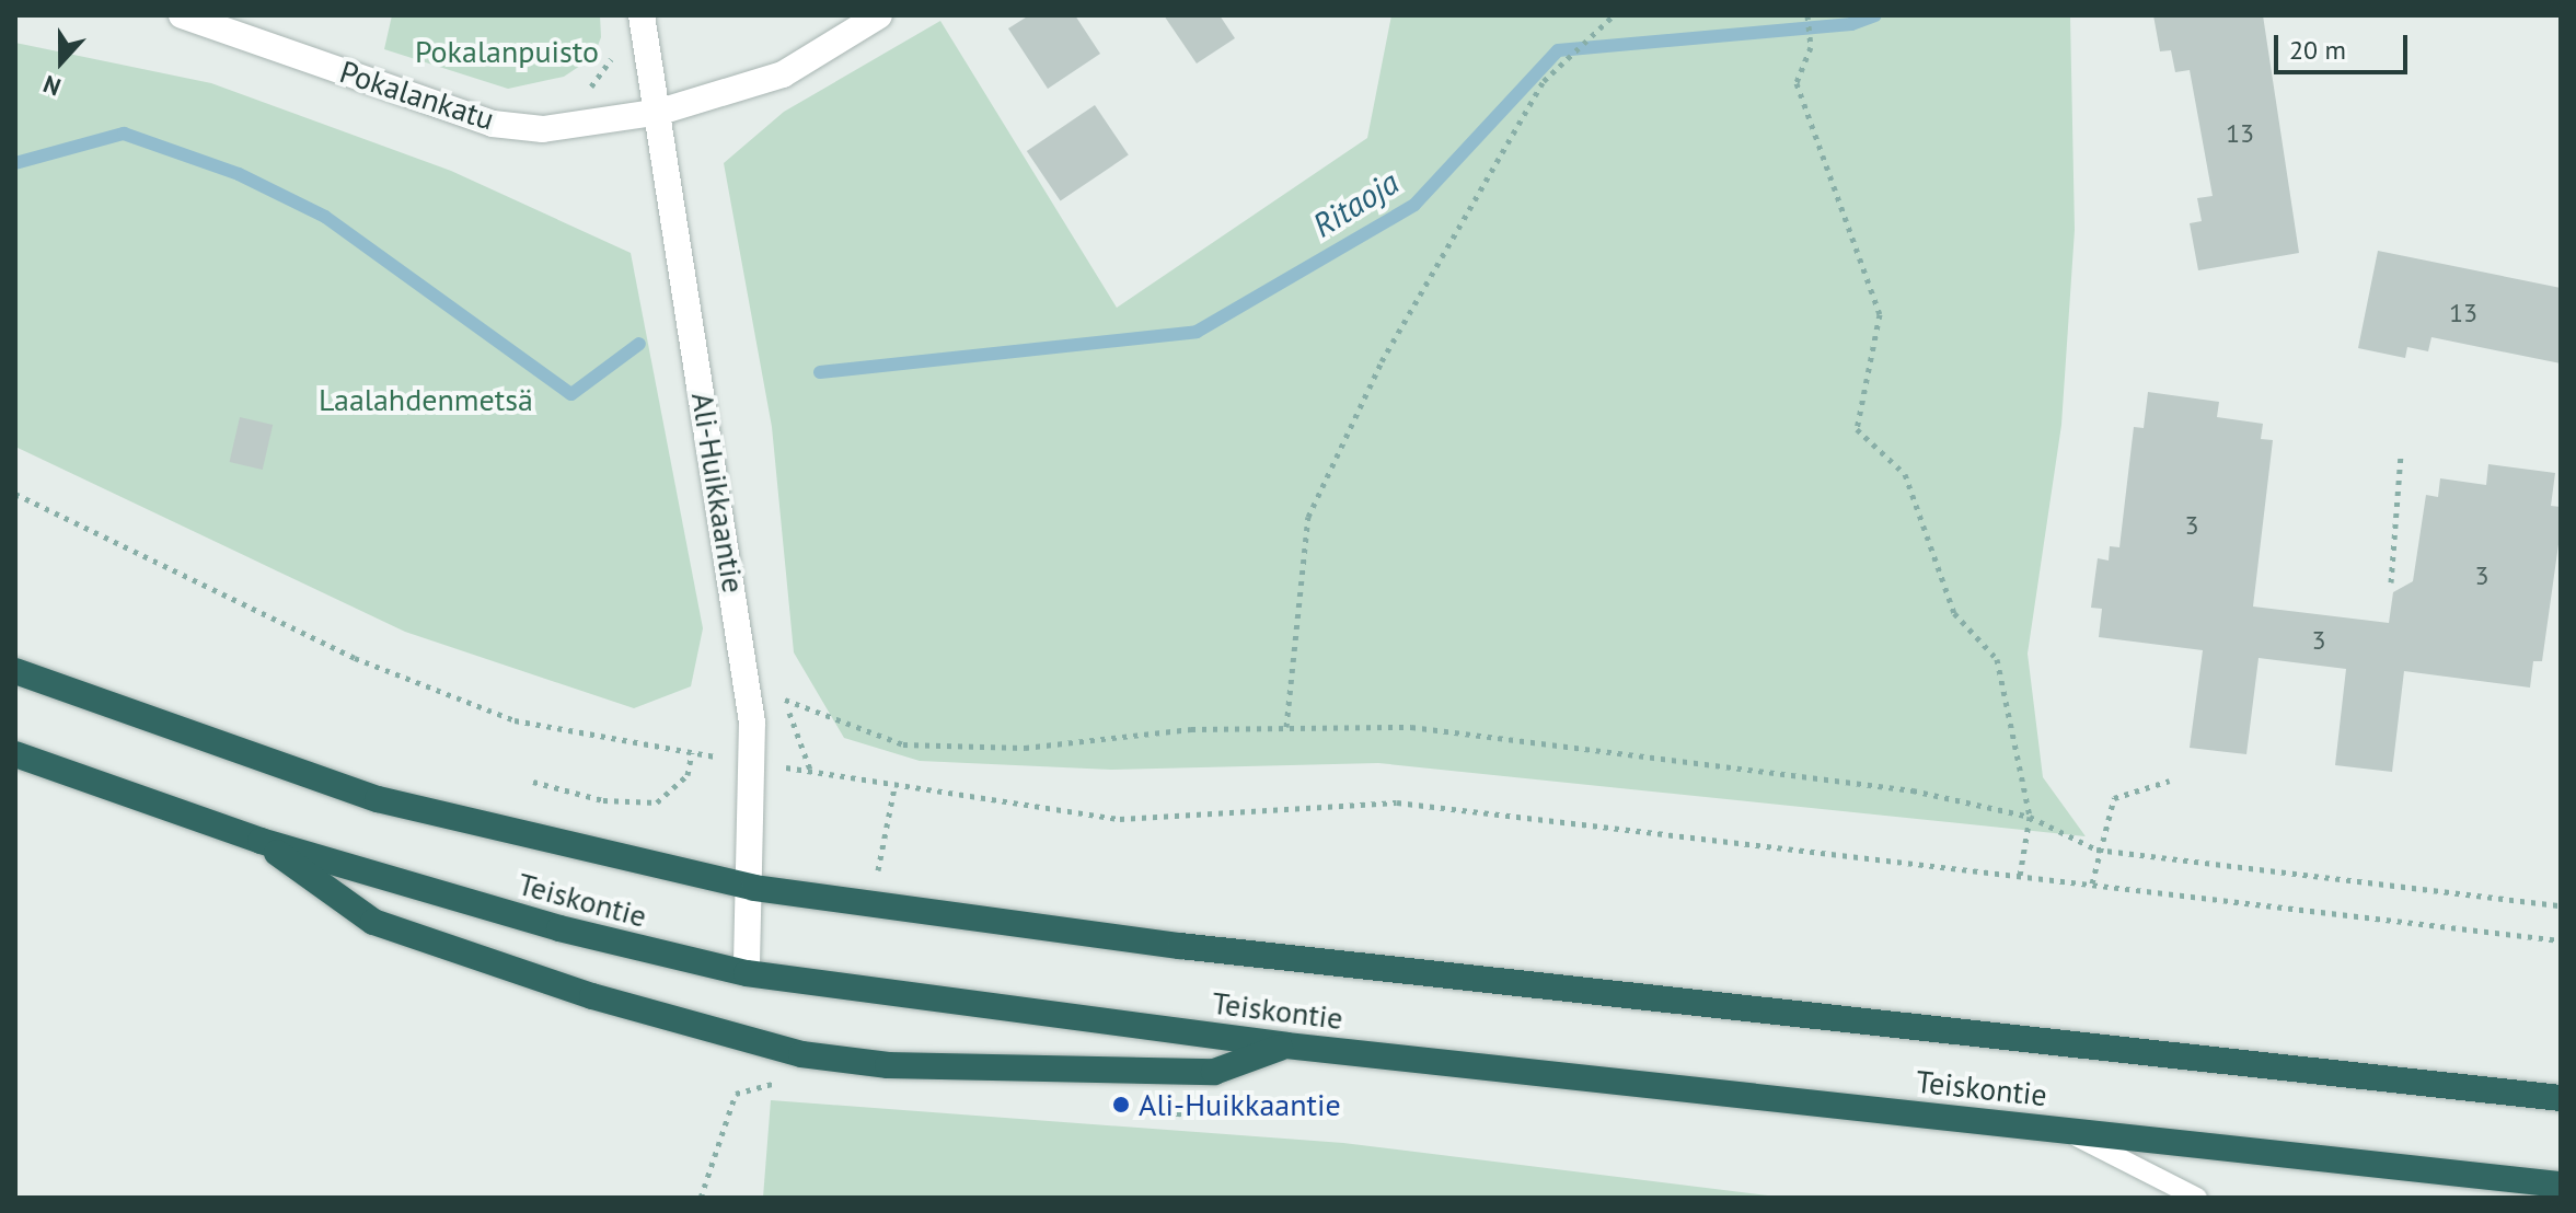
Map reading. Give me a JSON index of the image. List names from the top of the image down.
{
  "streets": {
    "highway": ["Teiskontie"],
    "street": ["Pokalankatu", "Ali-Huikkaantie"]
  },
  "crossings": [
    ["Pokalankatu", "Ali-Huikkaantie"],
    ["Ali-Huikkaantie", "Teiskontie"]
  ],
  "water": ["Ritaoja"],
  "parks": ["Pokalanpuisto", "Laalahdenmetsä"],
  "places": ["Ali-Huikkaantie"],
  "house_numbers": [
    "13",
    "13",
    "3",
    "3",
    "3"
  ],
  "scale_bar": "20 m",
  "north": "bottom"
}
